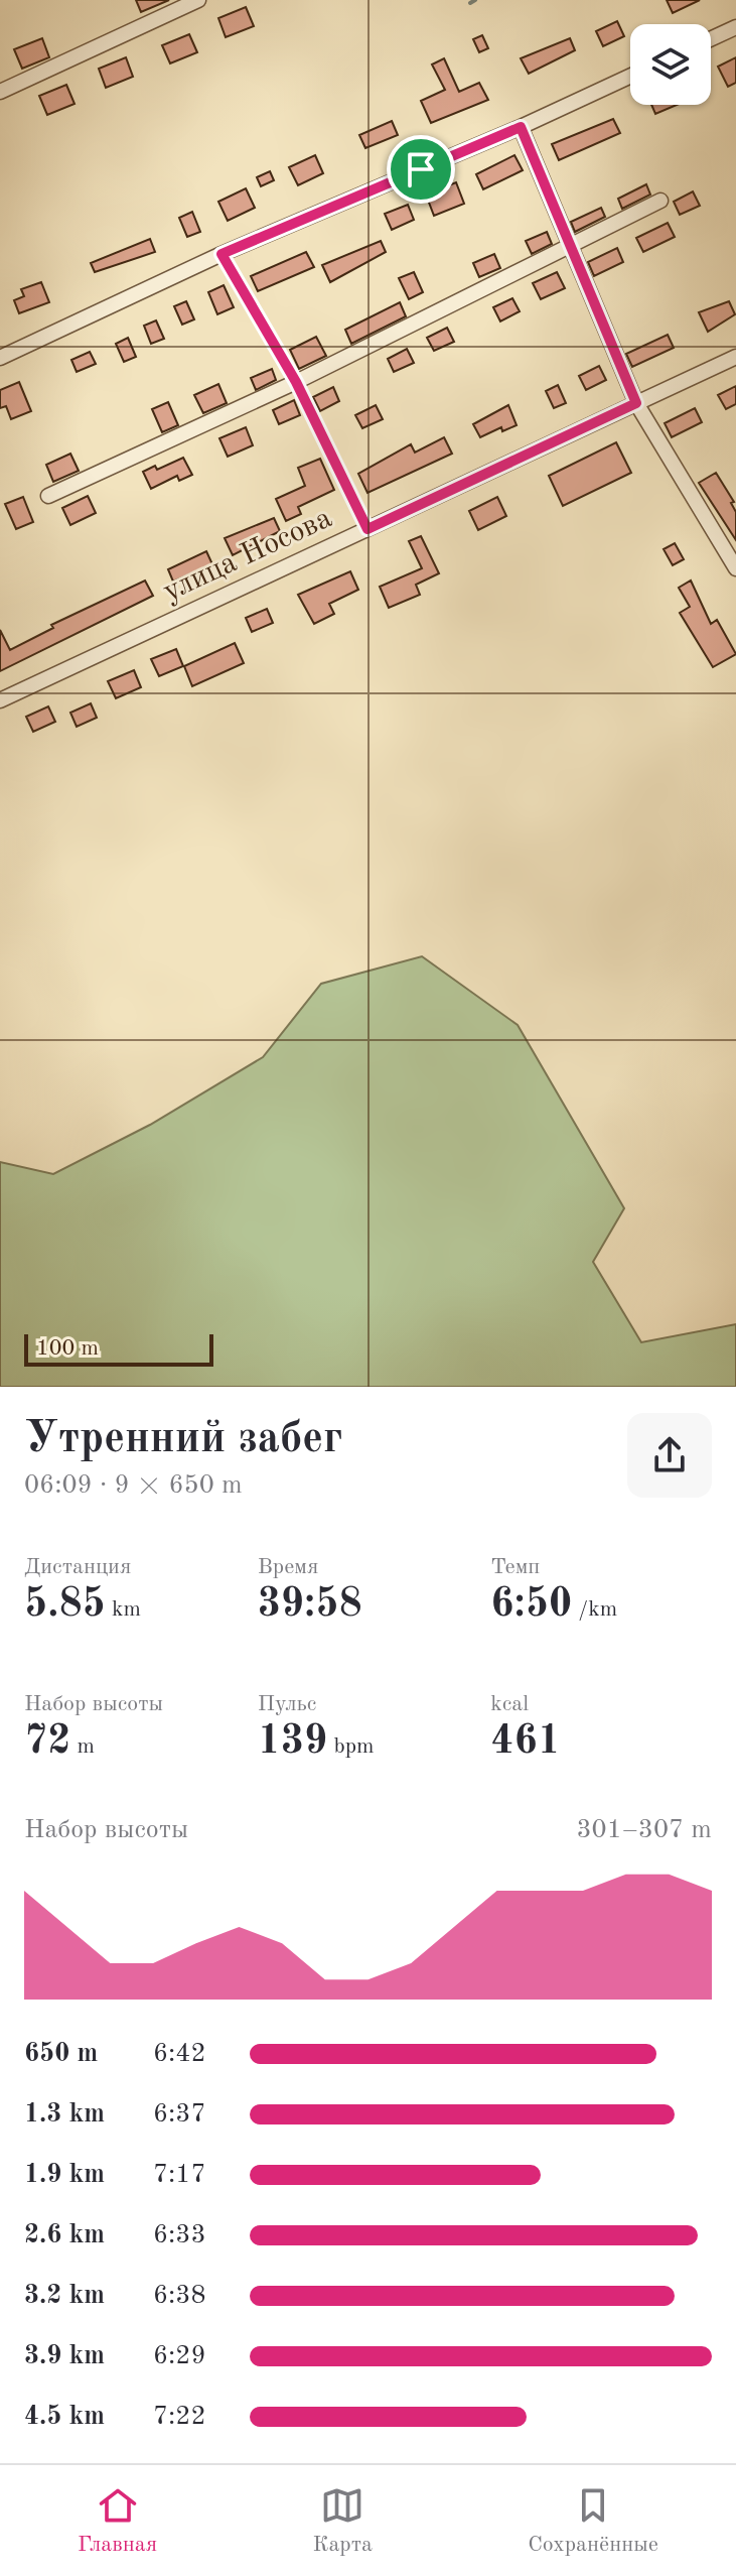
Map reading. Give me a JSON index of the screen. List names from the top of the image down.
{
  "streets": {
    "street": ["улица Носова"]
  },
  "scale_bar": "100 m",
  "page": {
    "scale": "100 m",
    "heading": ["Утренний забег", "06:09 · 9 × 650 m"],
    "stats": [
      ["Дистанция", "5.85 km"],
      ["Время", "39:58"],
      ["Темп", "6:50 /km"],
      ["Набор высоты", "72 m"],
      ["Пульс", "139 bpm"],
      ["kcal", "461"]
    ],
    "chart": ["Набор высоты", "301–307 m"],
    "list": [
      {
        "name": "650 m",
        "note": "6:42"
      },
      {
        "name": "1.3 km",
        "note": "6:37"
      },
      {
        "name": "1.9 km",
        "note": "7:17"
      },
      {
        "name": "2.6 km",
        "note": "6:33"
      },
      {
        "name": "3.2 km",
        "note": "6:38"
      },
      {
        "name": "3.9 km",
        "note": "6:29"
      },
      {
        "name": "4.5 km",
        "note": "7:22"
      }
    ],
    "tabs": ["Главная", "Карта", "Сохранённые"]
  }
}
